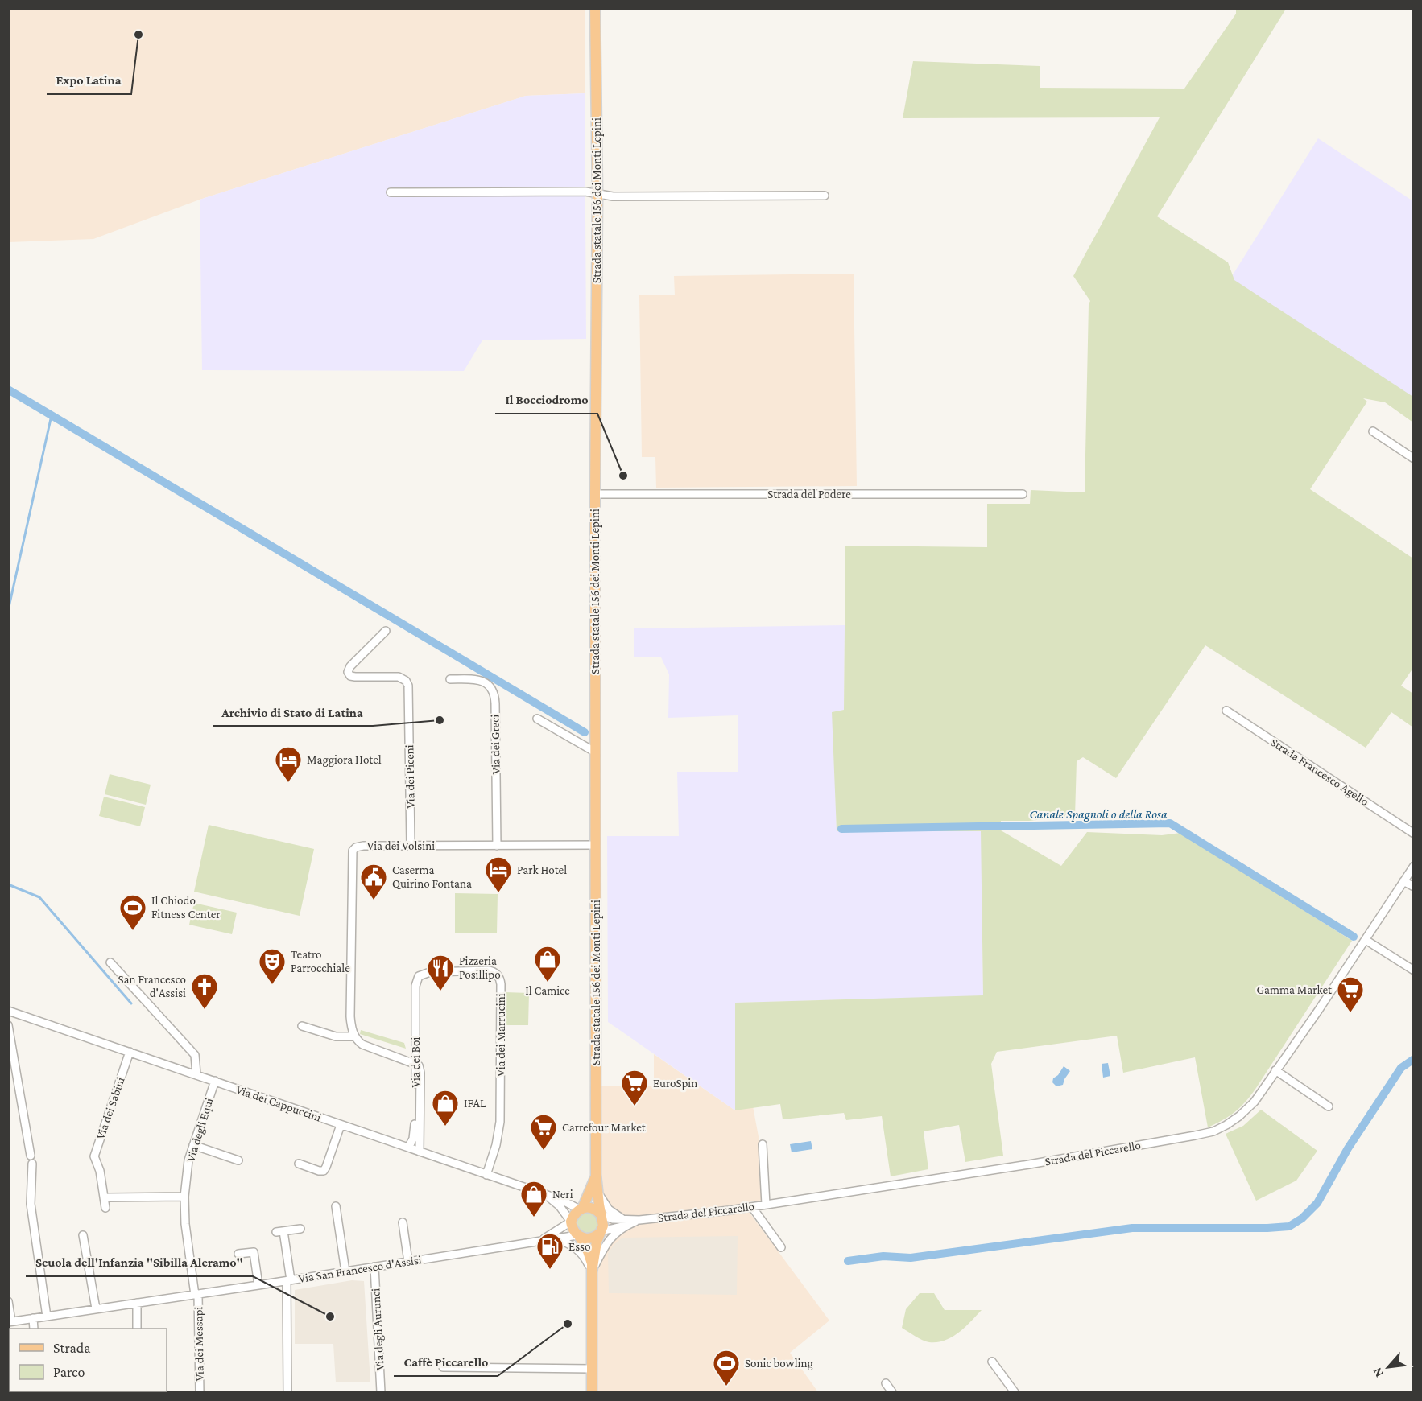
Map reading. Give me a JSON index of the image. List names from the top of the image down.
{
  "streets": {
    "main road": ["Strada statale 156 dei Monti Lepini"],
    "street": [
      "Strada del Podere",
      "Via dei Greci",
      "Strada Francesco Agello",
      "Via dei Piceni",
      "Via dei Volsini",
      "Via dei Marrucini",
      "Via dei Boi",
      "Via dei Cappuccini",
      "Via dei Sabini",
      "Via degli Equi",
      "Strada del Piccarello",
      "Via San Francesco d'Assisi",
      "Via degli Aurunci",
      "Via dei Messapi"
    ]
  },
  "crossings": [
    ["Strada statale 156 dei Monti Lepini", "Strada del Podere"],
    ["Strada statale 156 dei Monti Lepini", "Via dei Volsini"],
    ["Strada statale 156 dei Monti Lepini", "Via dei Cappuccini"],
    ["Strada statale 156 dei Monti Lepini", "Strada del Piccarello"],
    ["Strada statale 156 dei Monti Lepini", "Via San Francesco d'Assisi"],
    ["Via dei Greci", "Via dei Volsini"],
    ["Via dei Piceni", "Via dei Volsini"],
    ["Via dei Marrucini", "Via dei Boi"],
    ["Via dei Marrucini", "Via dei Cappuccini"],
    ["Via dei Boi", "Via dei Cappuccini"],
    ["Via dei Cappuccini", "Via dei Sabini"],
    ["Via dei Cappuccini", "Via degli Equi"],
    ["Via dei Cappuccini", "Strada del Piccarello"],
    ["Via dei Cappuccini", "Via San Francesco d'Assisi"],
    ["Via degli Equi", "Via San Francesco d'Assisi"],
    ["Via degli Equi", "Via dei Messapi"],
    ["Strada del Piccarello", "Via San Francesco d'Assisi"],
    ["Via San Francesco d'Assisi", "Via degli Aurunci"],
    ["Via San Francesco d'Assisi", "Via dei Messapi"]
  ],
  "water": ["Canale Spagnoli o della Rosa"],
  "places": {
    "other": [
      "Expo Latina",
      "Il Bocciodromo",
      "Archivio di Stato di Latina",
      "Scuola dell'Infanzia \"Sibilla Aleramo\"",
      "Caffè Piccarello"
    ],
    "hotel": ["Maggiora Hotel", "Park Hotel"],
    "public building": ["Caserma Quirino Fontana"],
    "sports": ["Il Chiodo Fitness Center", "Sonic bowling"],
    "shop": ["Il Camice", "IFAL", "Neri"],
    "theatre": ["Teatro Parrocchiale"],
    "restaurant": ["Pizzeria Posillipo"],
    "church": ["San Francesco d'Assisi"],
    "supermarket": ["Gamma Market", "EuroSpin", "Carrefour Market"],
    "fuel station": ["Esso"]
  },
  "legend": ["Strada", "Parco"],
  "north": "bottom left"
}
